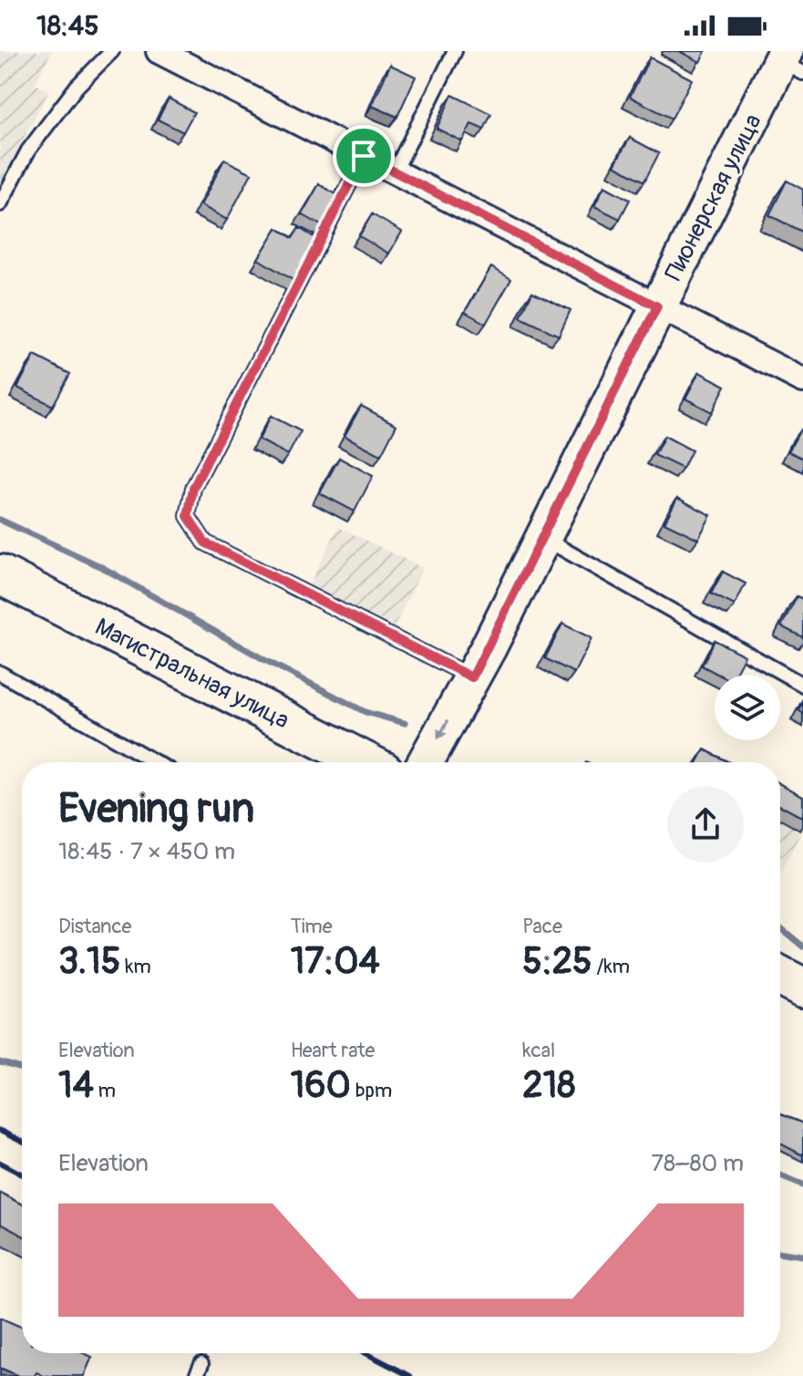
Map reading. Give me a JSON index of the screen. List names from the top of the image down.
{
  "streets": {
    "main road": ["Магистральная улица"],
    "street": ["Пионерская улица"]
  },
  "page": {
    "status": "18:45",
    "heading": ["Evening run", "18:45 · 7 × 450 m"],
    "stats": [
      ["Distance", "3.15 km"],
      ["Time", "17:04"],
      ["Pace", "5:25 /km"],
      ["Elevation", "14 m"],
      ["Heart rate", "160 bpm"],
      ["kcal", "218"]
    ],
    "chart": ["Elevation", "78–80 m"]
  }
}
